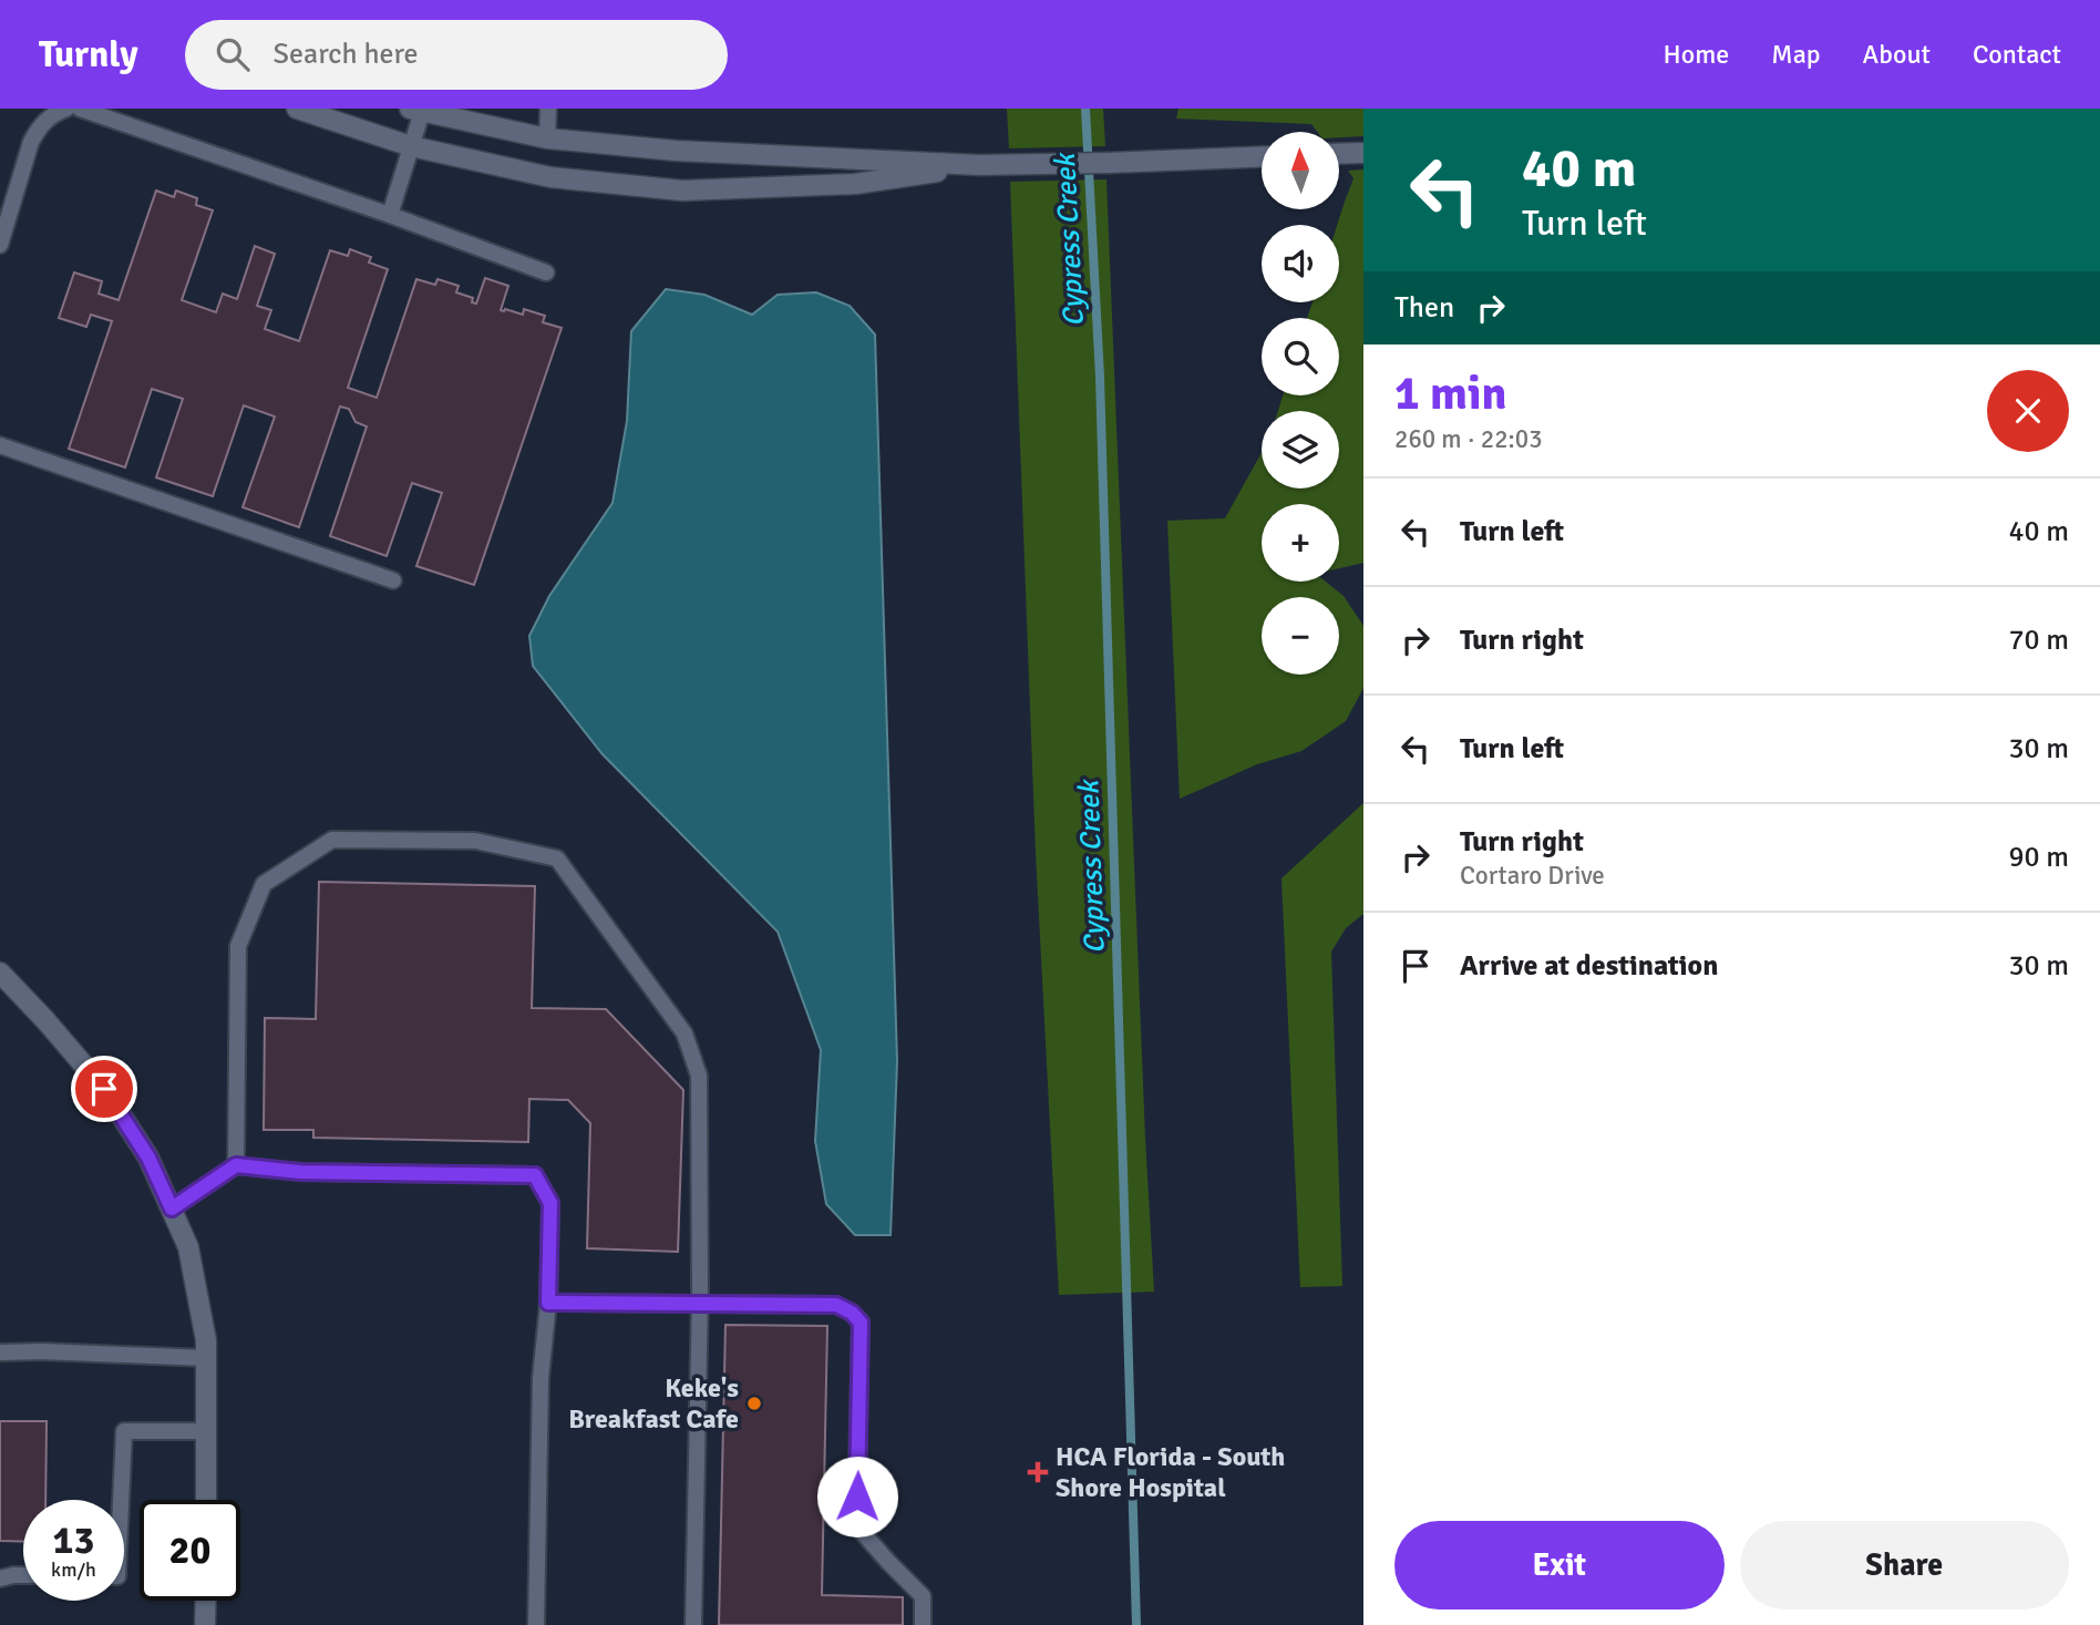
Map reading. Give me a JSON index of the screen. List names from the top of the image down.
{
  "water": ["Cypress Creek"],
  "places": {
    "other": ["Keke's Breakfast Cafe"],
    "health": ["HCA Florida - South Shore Hospital"]
  },
  "north": "top",
  "page": {
    "header": "Turnly",
    "search": "Search here",
    "nav": [
      "Home",
      "Map",
      "About",
      "Contact"
    ],
    "turn": ["40 m", "Turn left"],
    "map_buttons": ["+", "−"],
    "then": "Then",
    "heading": ["1 min", "260 m · 22:03"],
    "list": [
      {
        "name": "Turn left",
        "value": "40 m"
      },
      {
        "name": "Turn right",
        "value": "70 m"
      },
      {
        "name": "Turn left",
        "value": "30 m"
      },
      {
        "name": "Turn right",
        "note": "Cortaro Drive",
        "value": "90 m"
      },
      {
        "name": "Arrive at destination",
        "value": "30 m"
      }
    ],
    "speed": "13 km/h",
    "limit": "20",
    "buttons": ["Exit", "Share"]
  }
}
